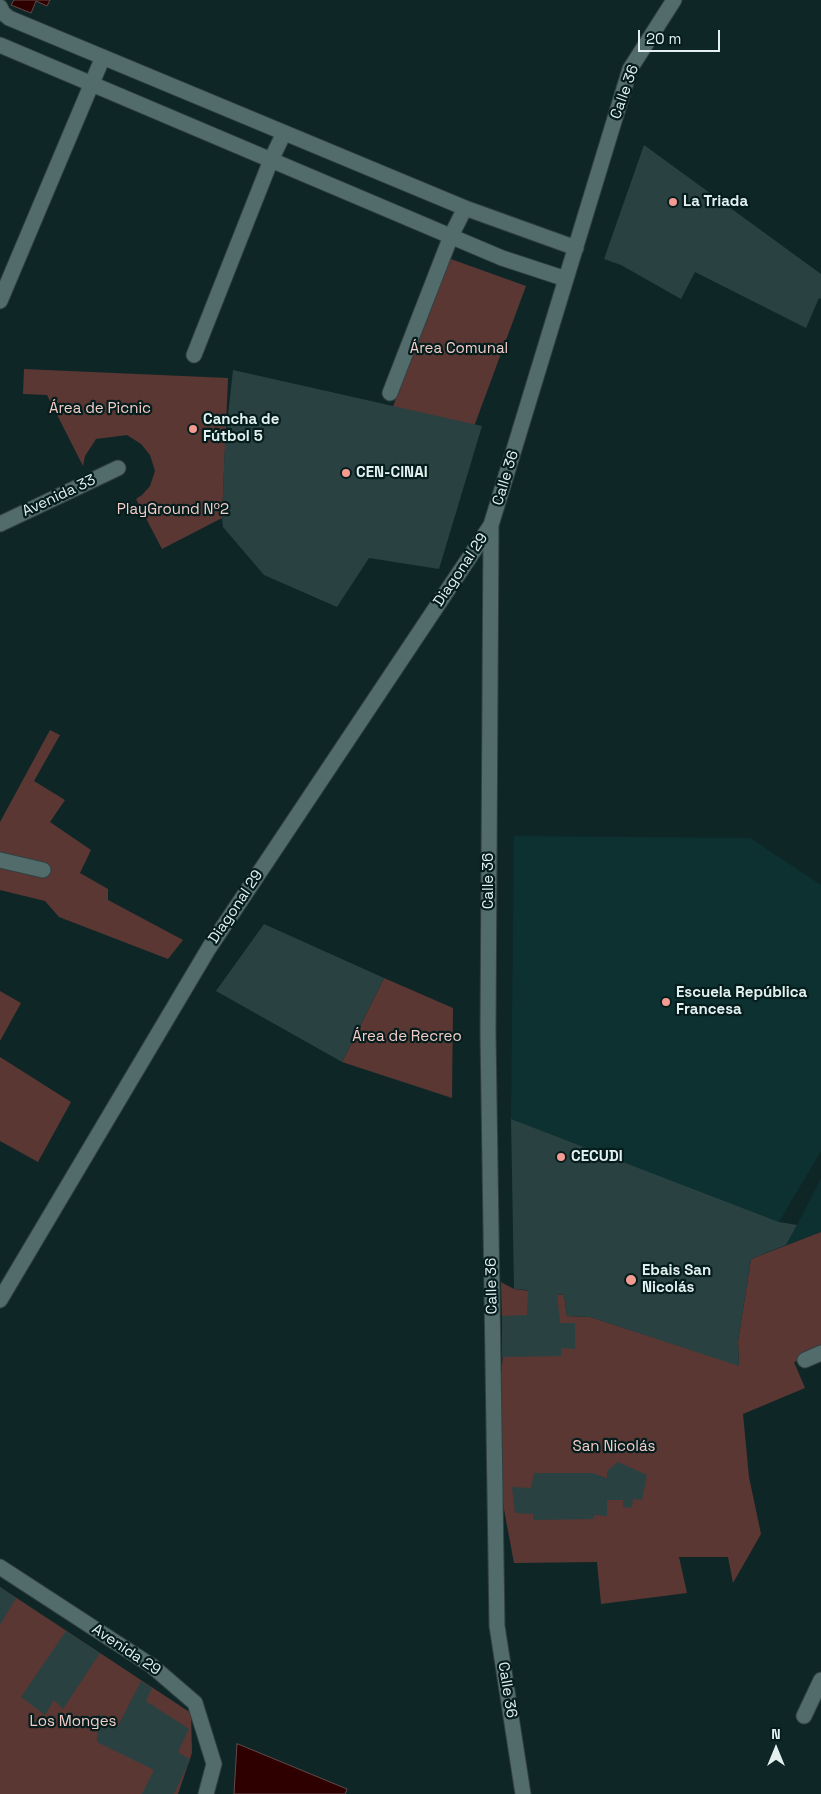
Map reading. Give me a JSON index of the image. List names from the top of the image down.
{
  "streets": {
    "street": [
      "Calle 36",
      "Avenida 33",
      "Diagonal 29",
      "Avenida 29"
    ]
  },
  "crossings": [
    ["Calle 36", "Diagonal 29"]
  ],
  "parks": [
    "Área Comunal",
    "Área de Picnic",
    "PlayGround Nº2",
    "Área de Recreo",
    "San Nicolás",
    "Los Monges"
  ],
  "places": [
    "La Triada",
    "Cancha de Fútbol 5",
    "CEN-CINAI",
    "Escuela República Francesa",
    "CECUDI",
    "Ebais San Nicolás"
  ],
  "scale_bar": "20 m",
  "north": "top"
}
